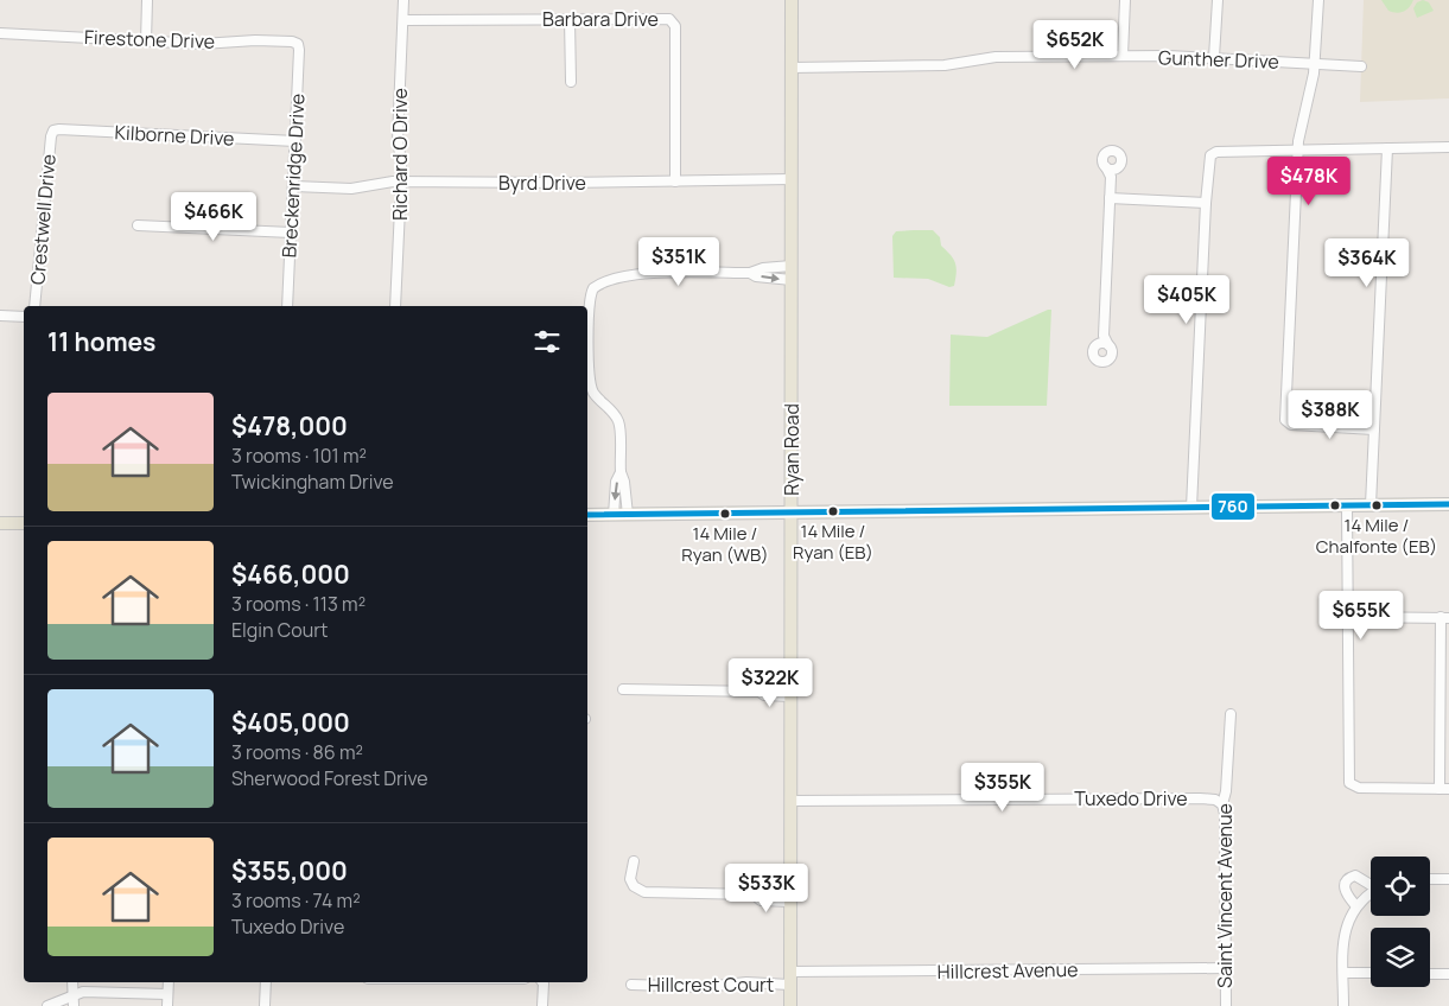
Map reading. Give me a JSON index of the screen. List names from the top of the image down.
{
  "streets": {
    "main road": ["Ryan Road"],
    "street": [
      "Barbara Drive",
      "Firestone Drive",
      "Gunther Drive",
      "Kilborne Drive",
      "Richard O Drive",
      "Breckenridge Drive",
      "Byrd Drive",
      "Crestwell Drive",
      "Tuxedo Drive",
      "Saint Vincent Avenue",
      "Hillcrest Avenue",
      "Hillcrest Court"
    ]
  },
  "crossings": [
    ["Barbara Drive", "Richard O Drive"],
    ["Barbara Drive", "Byrd Drive"],
    ["Firestone Drive", "Breckenridge Drive"],
    ["Gunther Drive", "Ryan Road"],
    ["Kilborne Drive", "Breckenridge Drive"],
    ["Kilborne Drive", "Crestwell Drive"],
    ["Richard O Drive", "Byrd Drive"],
    ["Breckenridge Drive", "Byrd Drive"],
    ["Byrd Drive", "Ryan Road"],
    ["Ryan Road", "Tuxedo Drive"],
    ["Ryan Road", "Hillcrest Avenue"],
    ["Ryan Road", "Hillcrest Court"],
    ["Tuxedo Drive", "Saint Vincent Avenue"],
    ["Saint Vincent Avenue", "Hillcrest Avenue"]
  ],
  "places": ["14 Mile / Chalfonte (EB)", "14 Mile / Ryan (EB)", "14 Mile / Ryan (WB)"],
  "lines": ["transit line 760"],
  "page": {
    "price": [
      "$652K",
      "$478K",
      "$466K",
      "$351K",
      "$364K",
      "$405K",
      "$388K",
      "$655K",
      "$322K",
      "$355K",
      "$533K"
    ],
    "heading": "11 homes",
    "list": [
      {
        "name": "$478,000",
        "note": "3 rooms · 101 m² · Twickingham Drive"
      },
      {
        "name": "$466,000",
        "note": "3 rooms · 113 m² · Elgin Court"
      },
      {
        "name": "$405,000",
        "note": "3 rooms · 86 m² · Sherwood Forest Drive"
      },
      {
        "name": "$355,000",
        "note": "3 rooms · 74 m² · Tuxedo Drive"
      }
    ]
  }
}
